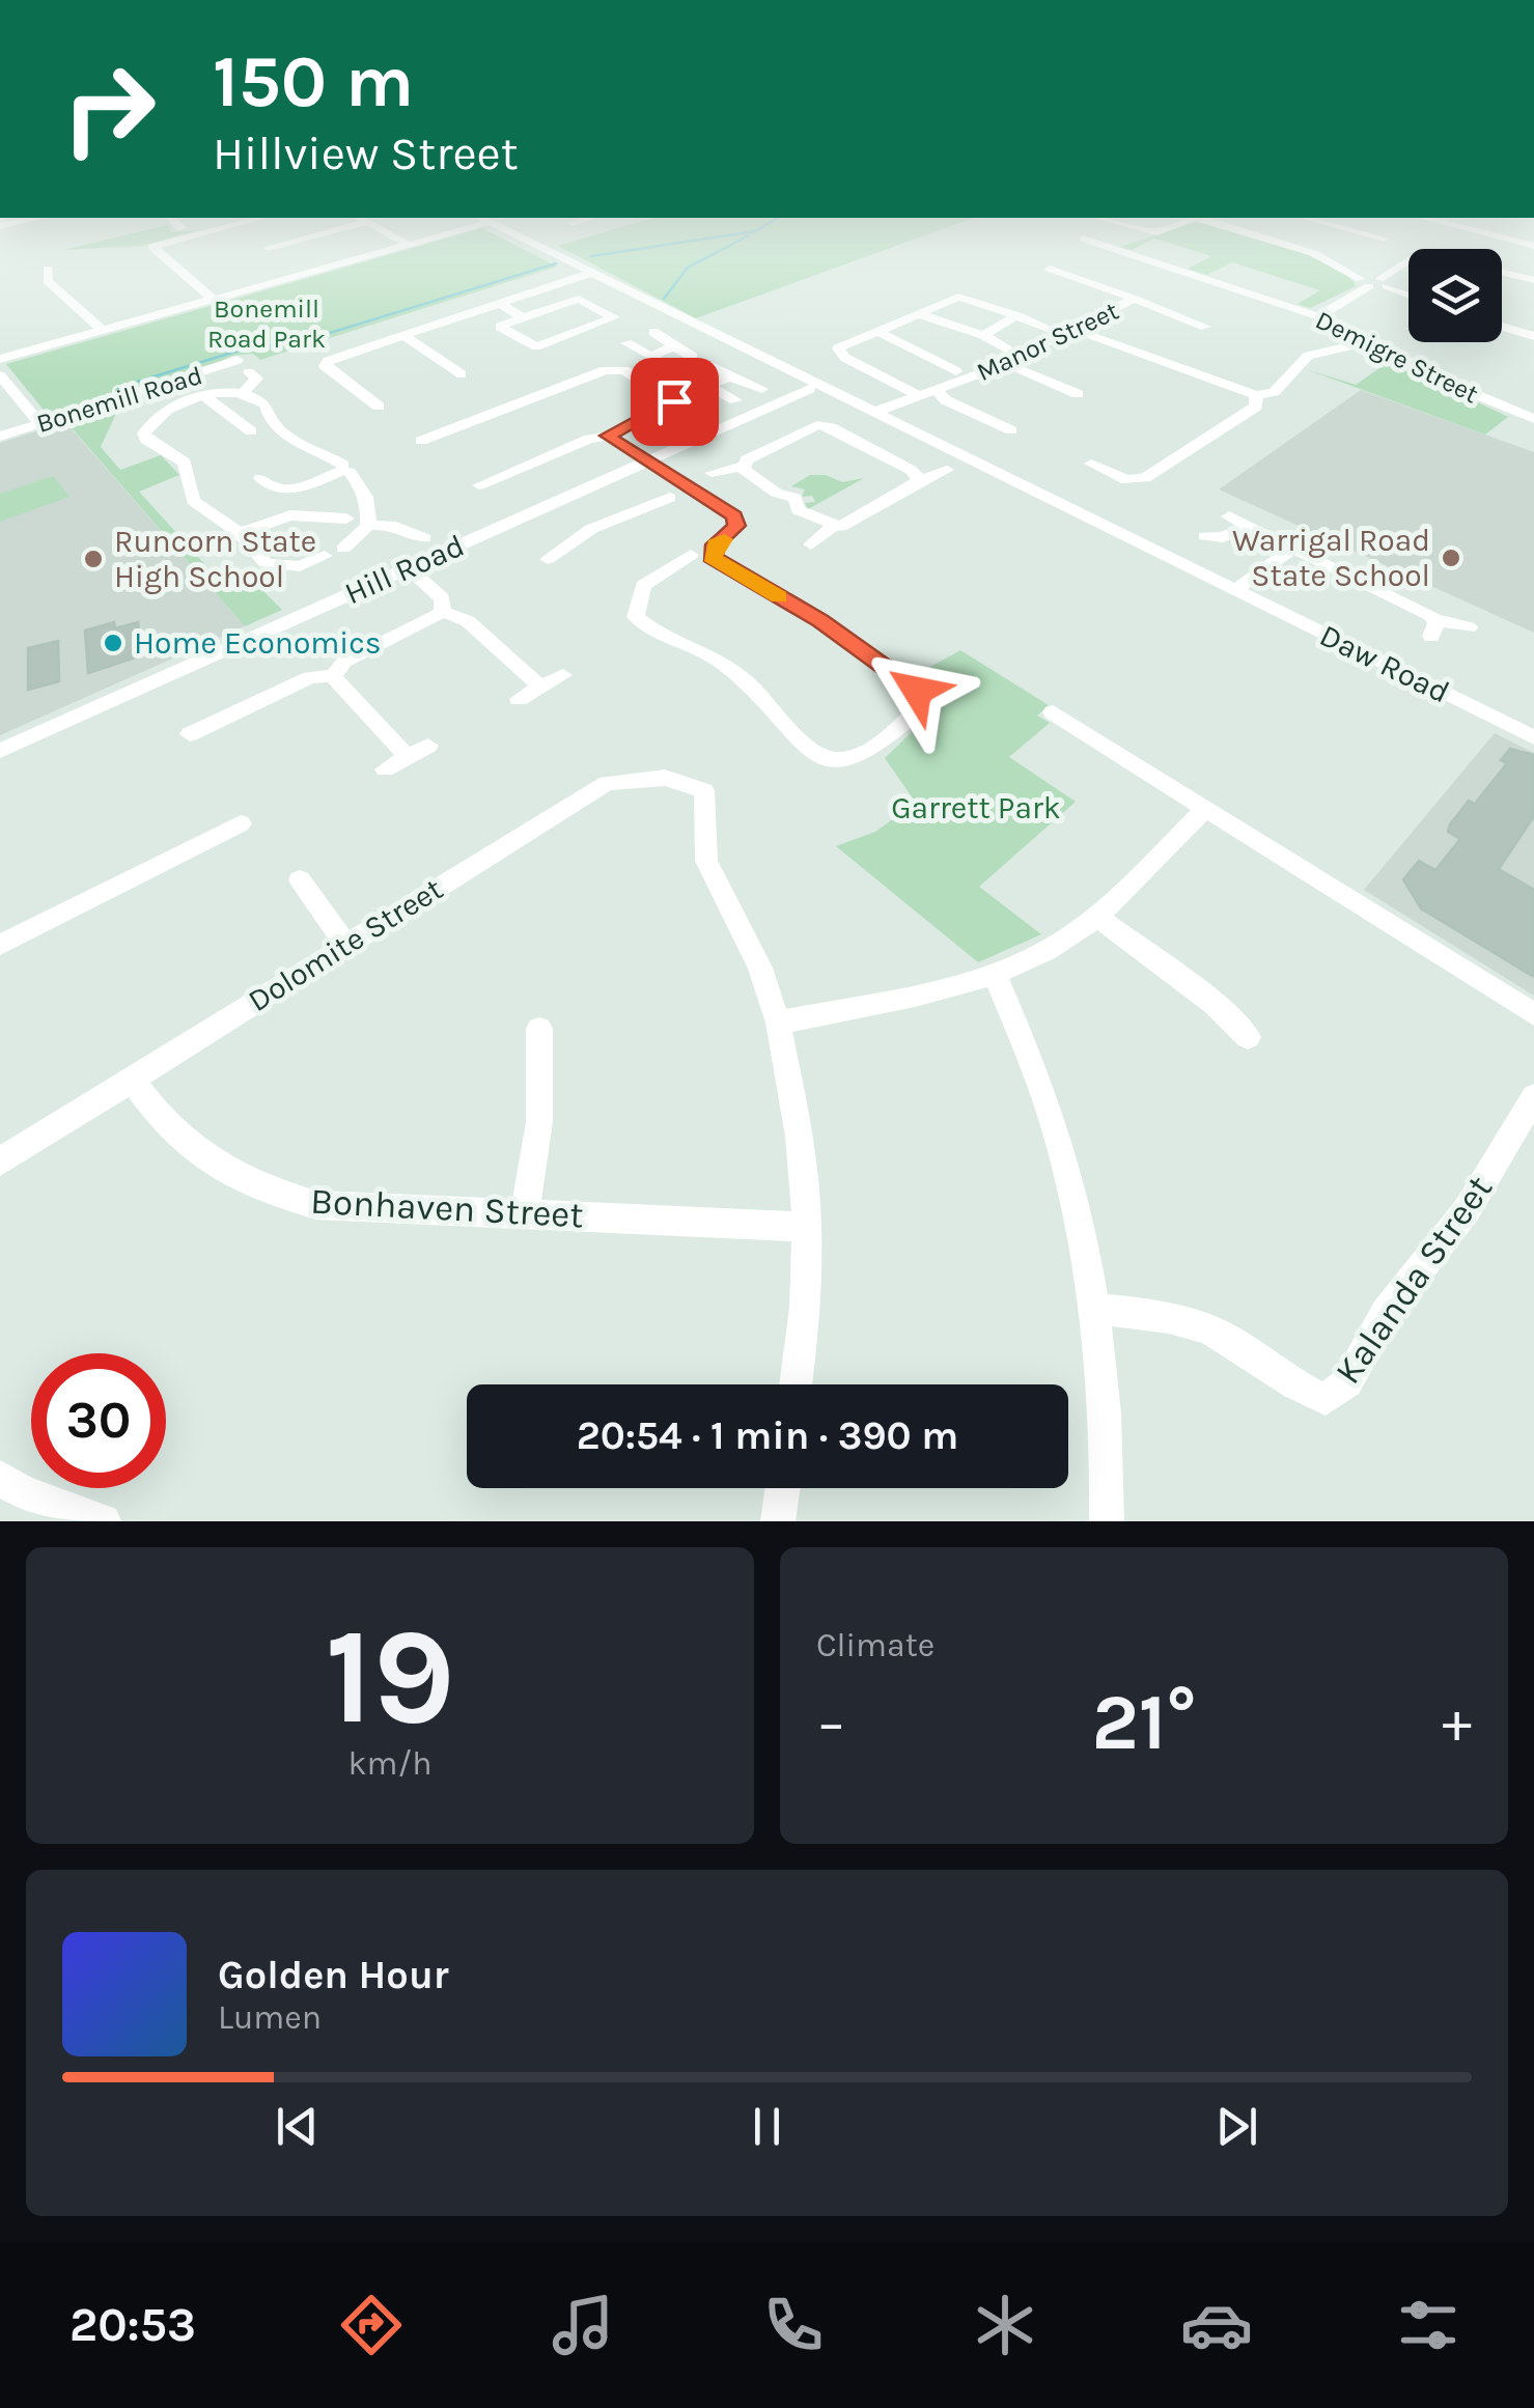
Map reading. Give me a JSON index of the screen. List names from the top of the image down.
{
  "streets": {
    "street": [
      "Manor Street",
      "Demigre Street",
      "Bonemill Road",
      "Hill Road",
      "Daw Road",
      "Dolomite Street",
      "Bonhaven Street",
      "Kalanda Street"
    ]
  },
  "crossings": [
    ["Manor Street", "Daw Road"],
    ["Hill Road", "Daw Road"],
    ["Dolomite Street", "Bonhaven Street"]
  ],
  "parks": ["Bonemill Road Park", "Garrett Park"],
  "places": ["Warrigal Road State School", "Runcorn State High School", "Home Economics"],
  "page": {
    "turn": ["150 m", "Hillview Street"],
    "limit": "30",
    "trip": "20:54 · 1 min · 390 m",
    "tile": [
      ["19", "km/h"],
      "Climate"
    ],
    "heat": ["−", "21°", "+"],
    "song": ["Golden Hour", "Lumen"],
    "tabs": "20:53"
  }
}
